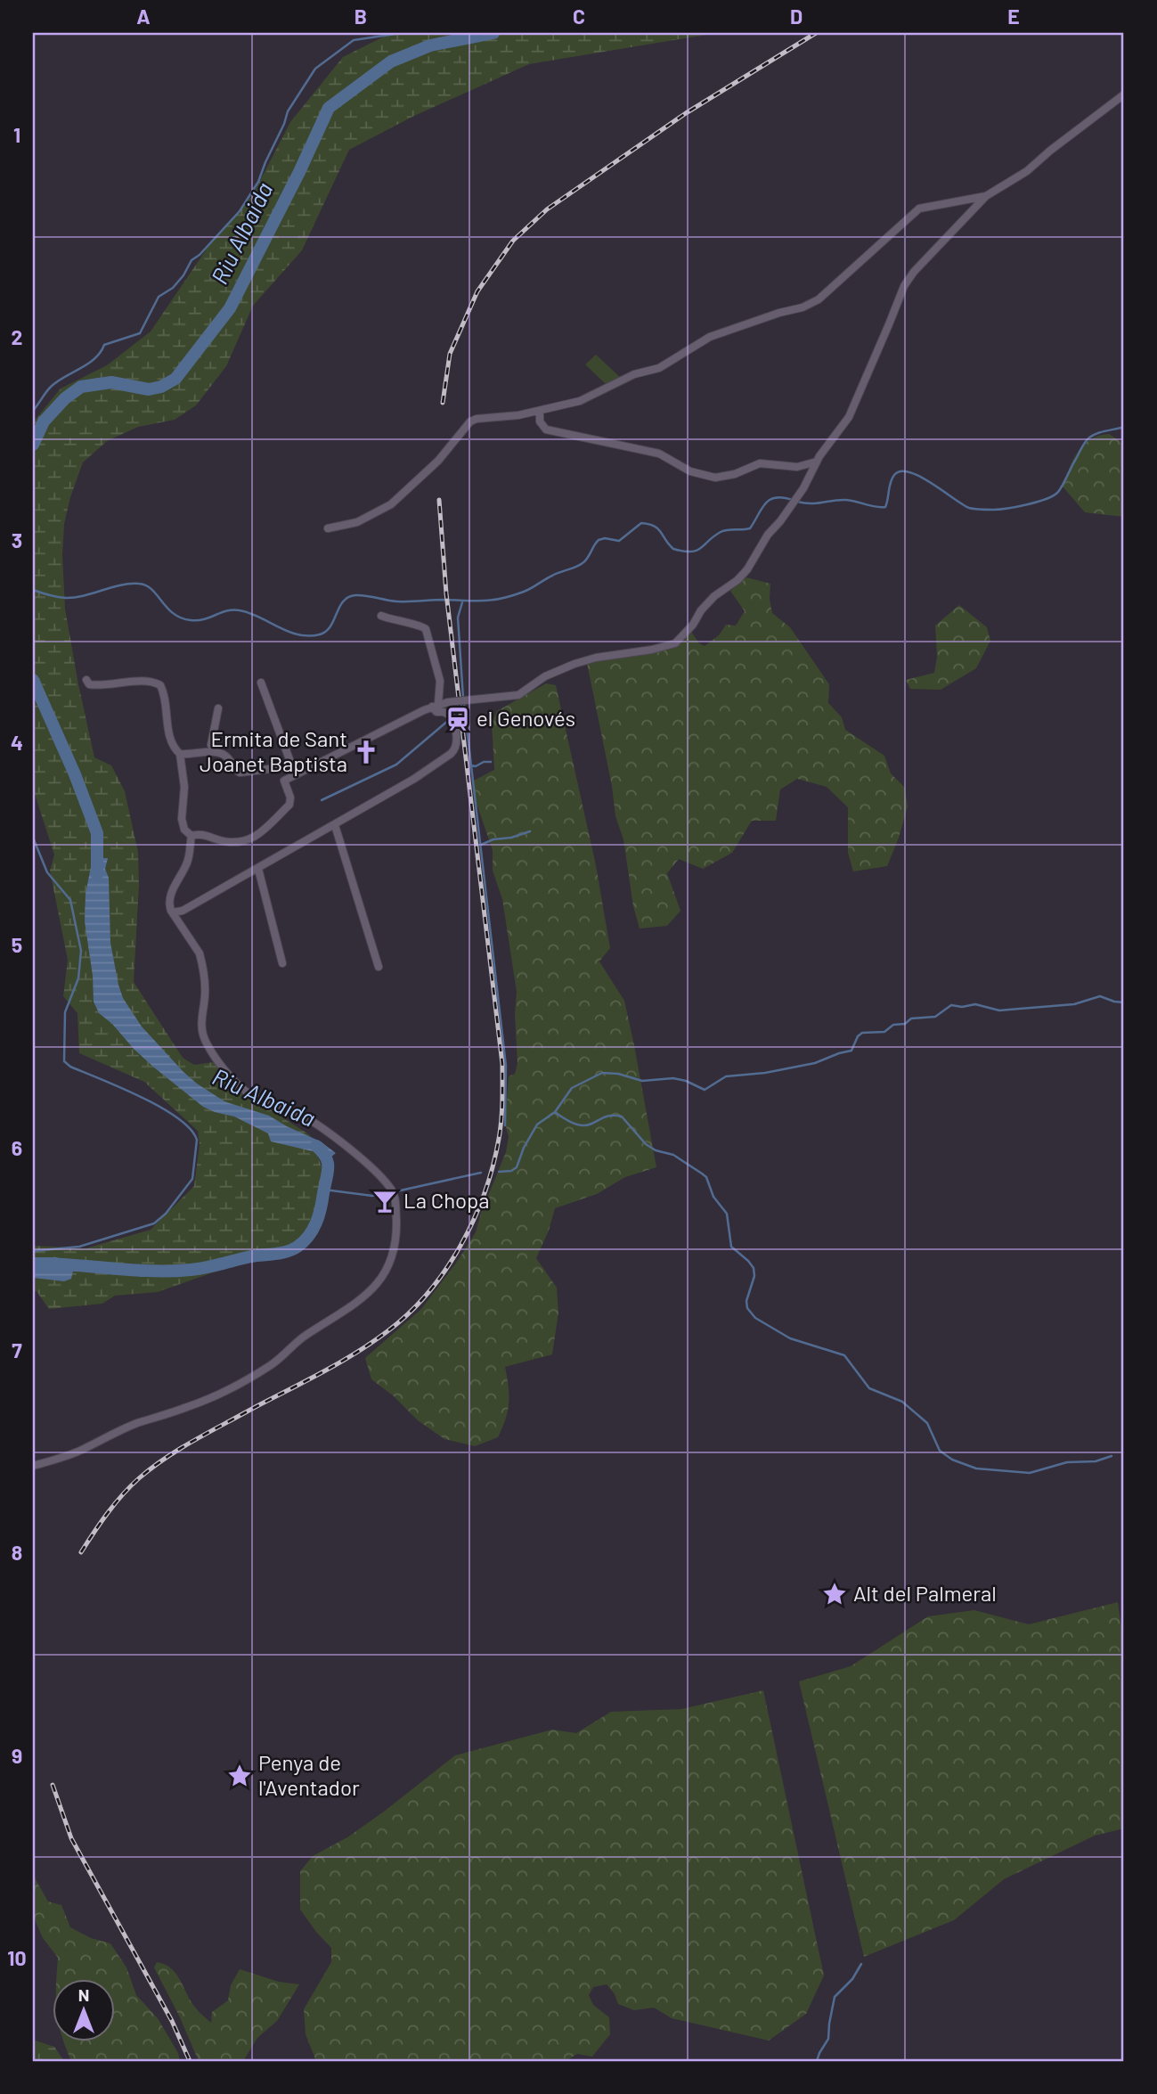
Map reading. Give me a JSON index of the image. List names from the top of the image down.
{
  "water": ["Riu Albaida"],
  "places": {
    "station": ["el Genovés"],
    "church": ["Ermita de Sant Joanet Baptista"],
    "bar": ["La Chopa"],
    "place": ["Alt del Palmeral", "Penya de l'Aventador"]
  },
  "north": "top",
  "grid": {
    "columns": [
      "A",
      "B",
      "C",
      "D",
      "E"
    ],
    "rows": [
      "1",
      "2",
      "3",
      "4",
      "5",
      "6",
      "7",
      "8",
      "9",
      "10"
    ]
  }
}
